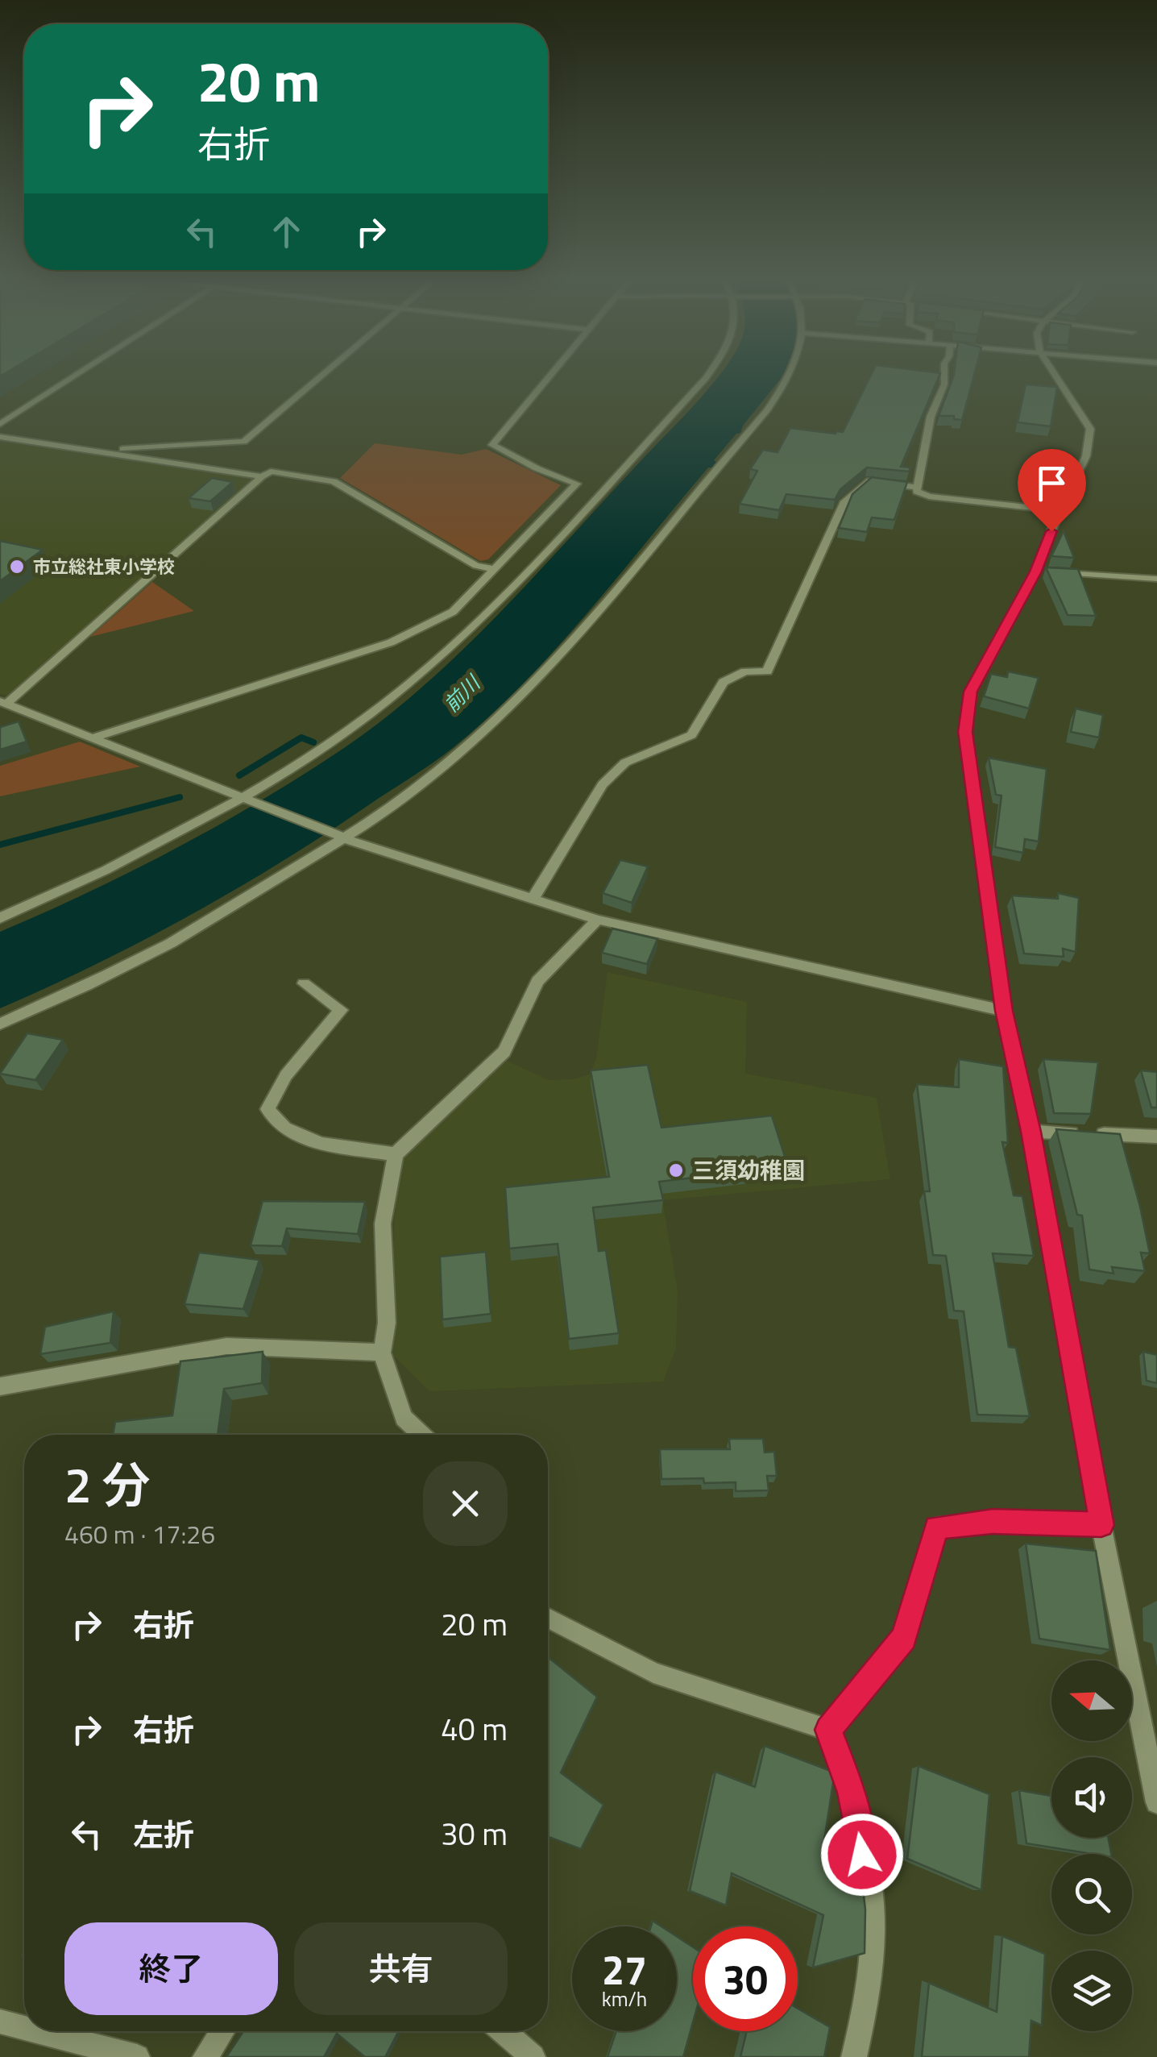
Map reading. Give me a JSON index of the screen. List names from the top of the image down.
{
  "water": ["前川"],
  "places": ["市立総社東小学校", "三須幼稚園"],
  "north": "left",
  "page": {
    "turn": ["20 m", "右折"],
    "heading": ["2 分", "460 m · 17:26"],
    "list": [
      {
        "name": "右折",
        "value": "20 m"
      },
      {
        "name": "右折",
        "value": "40 m"
      },
      {
        "name": "左折",
        "value": "30 m"
      }
    ],
    "buttons": ["終了", "共有"],
    "speed": "27 km/h",
    "limit": "30"
  }
}
